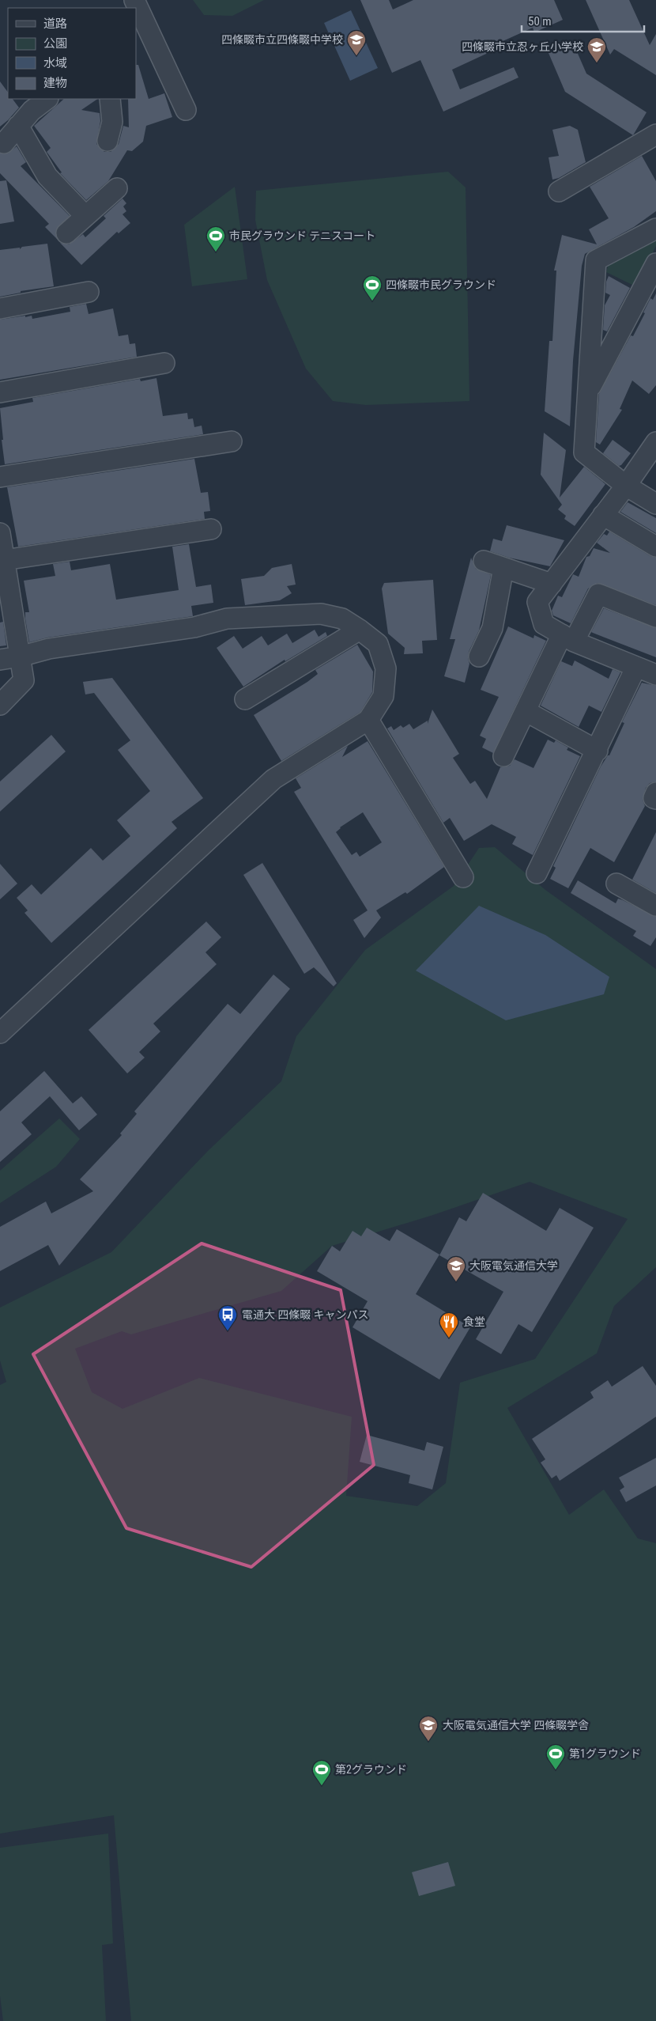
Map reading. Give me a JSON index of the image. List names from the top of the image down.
{
  "places": {
    "school or university": [
      "四條畷市立四條畷中学校",
      "四條畷市立忍ヶ丘小学校",
      "大阪電気通信大学",
      "大阪電気通信大学 四條畷学舎"
    ],
    "sports": [
      "市民グラウンド テニスコート",
      "四條畷市民グラウンド",
      "第1グラウンド",
      "第2グラウンド"
    ],
    "bus stop": ["電通大 四條畷 キャンパス"],
    "restaurant": ["食堂"]
  },
  "legend": [
    "道路",
    "公園",
    "水域",
    "建物"
  ],
  "scale_bar": "50 m"
}
